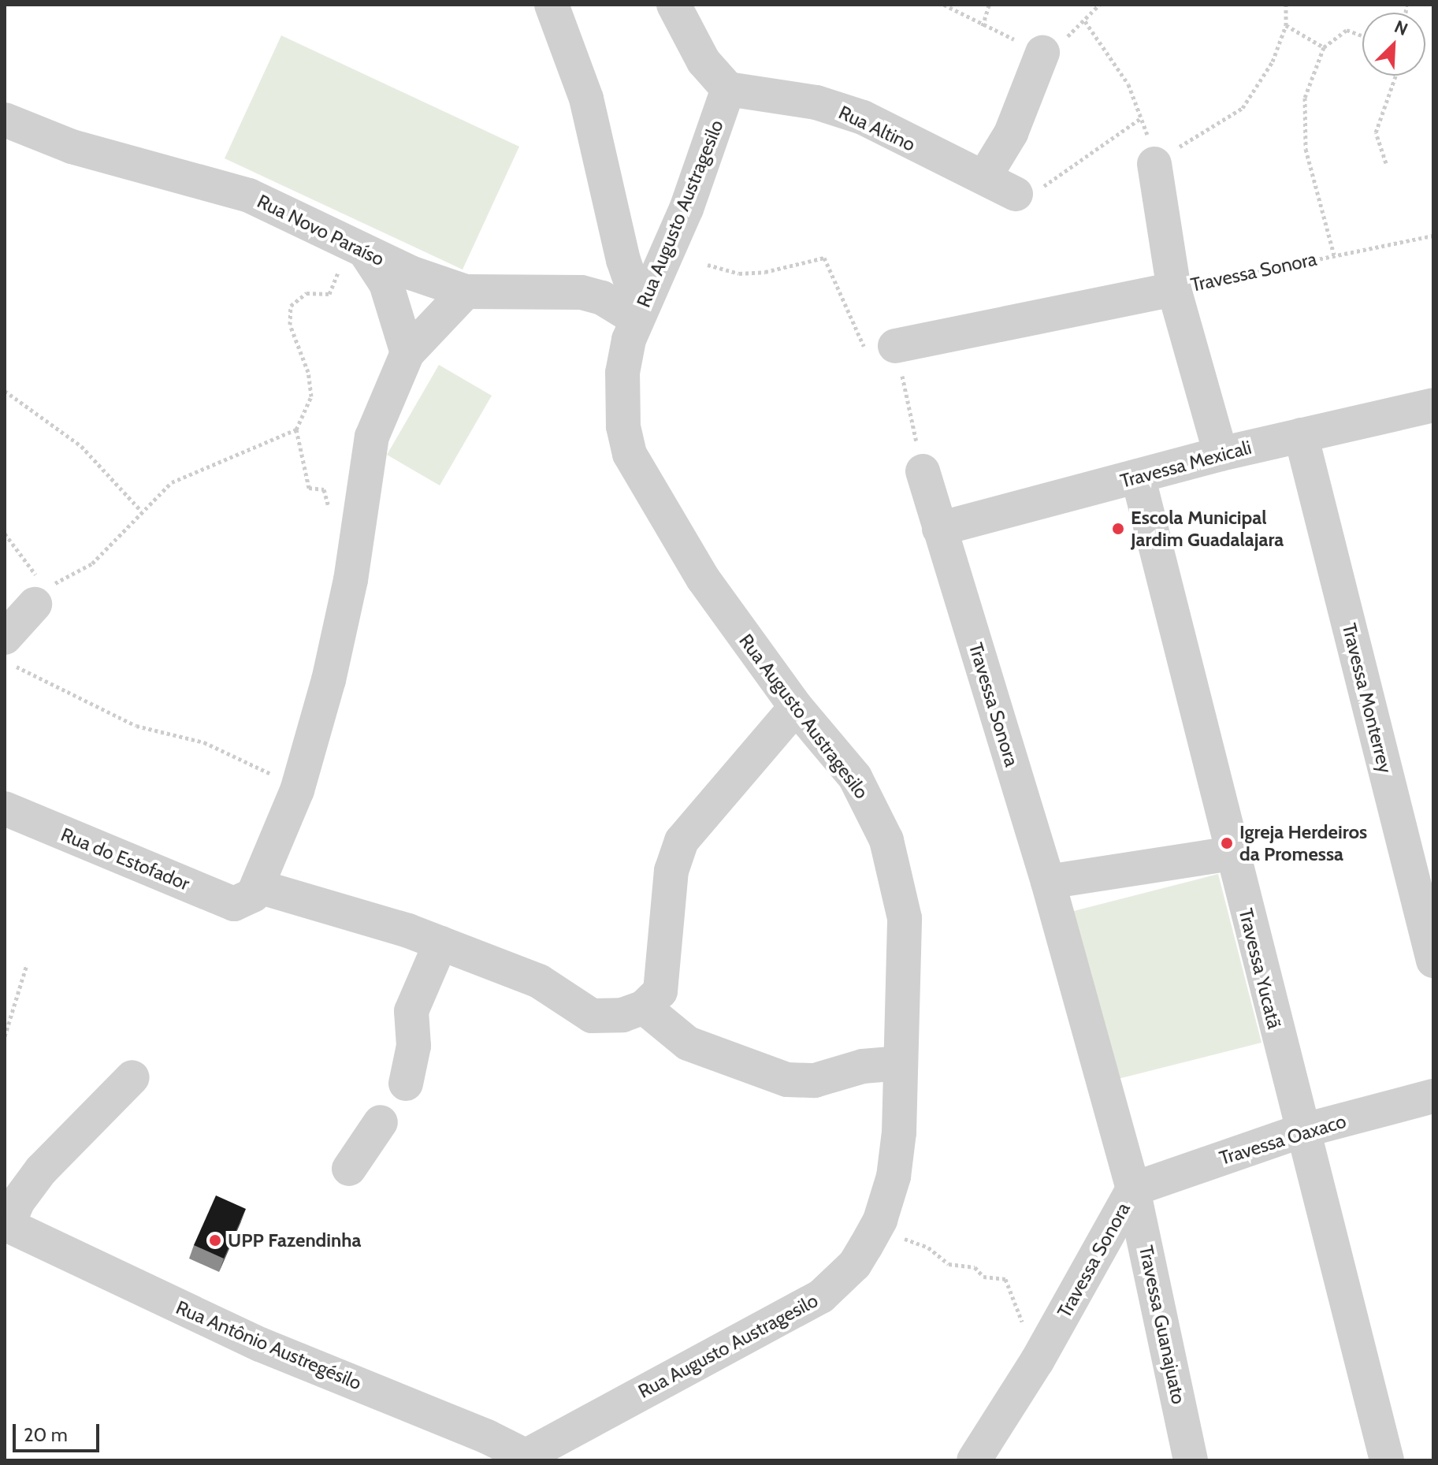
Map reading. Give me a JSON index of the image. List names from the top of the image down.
{
  "streets": {
    "street": [
      "Rua Altino",
      "Rua Augusto Austragesilo",
      "Rua Novo Paraíso",
      "Travessa Sonora",
      "Travessa Mexicali",
      "Travessa Monterrey",
      "Rua do Estofador",
      "Travessa Yucatã",
      "Travessa Oaxaco",
      "Travessa Guanajuato",
      "Rua Antônio Austregésilo"
    ]
  },
  "crossings": [
    ["Rua Altino", "Rua Augusto Austragesilo"],
    ["Rua Augusto Austragesilo", "Rua Novo Paraíso"],
    ["Rua Augusto Austragesilo", "Rua Antônio Austregésilo"],
    ["Travessa Sonora", "Travessa Mexicali"],
    ["Travessa Sonora", "Travessa Oaxaco"],
    ["Travessa Sonora", "Travessa Guanajuato"],
    ["Travessa Mexicali", "Travessa Monterrey"],
    ["Travessa Mexicali", "Travessa Yucatã"],
    ["Travessa Yucatã", "Travessa Oaxaco"],
    ["Travessa Oaxaco", "Travessa Guanajuato"]
  ],
  "places": ["Escola Municipal Jardim Guadalajara", "Igreja Herdeiros da Promessa", "UPP Fazendinha"],
  "scale_bar": "20 m",
  "north": "top right"
}
